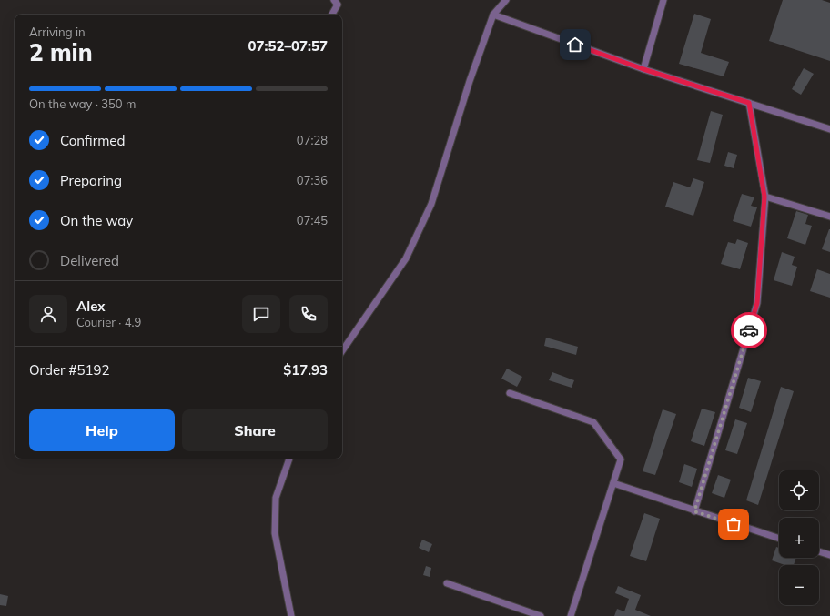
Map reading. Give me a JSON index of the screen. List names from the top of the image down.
{
  "page": {
    "heading": ["2 min", "Arriving in", "07:52–07:57"],
    "panel": [
      "Alex",
      "Courier · 4.9",
      "Order #5192",
      "$17.93"
    ],
    "bar": "On the way · 350 m",
    "list": [
      ["Confirmed", "07:28"],
      ["Preparing", "07:36"],
      ["On the way", "07:45"],
      "Delivered"
    ],
    "buttons": ["Help", "Share"],
    "map_buttons": ["+", "−"]
  }
}
